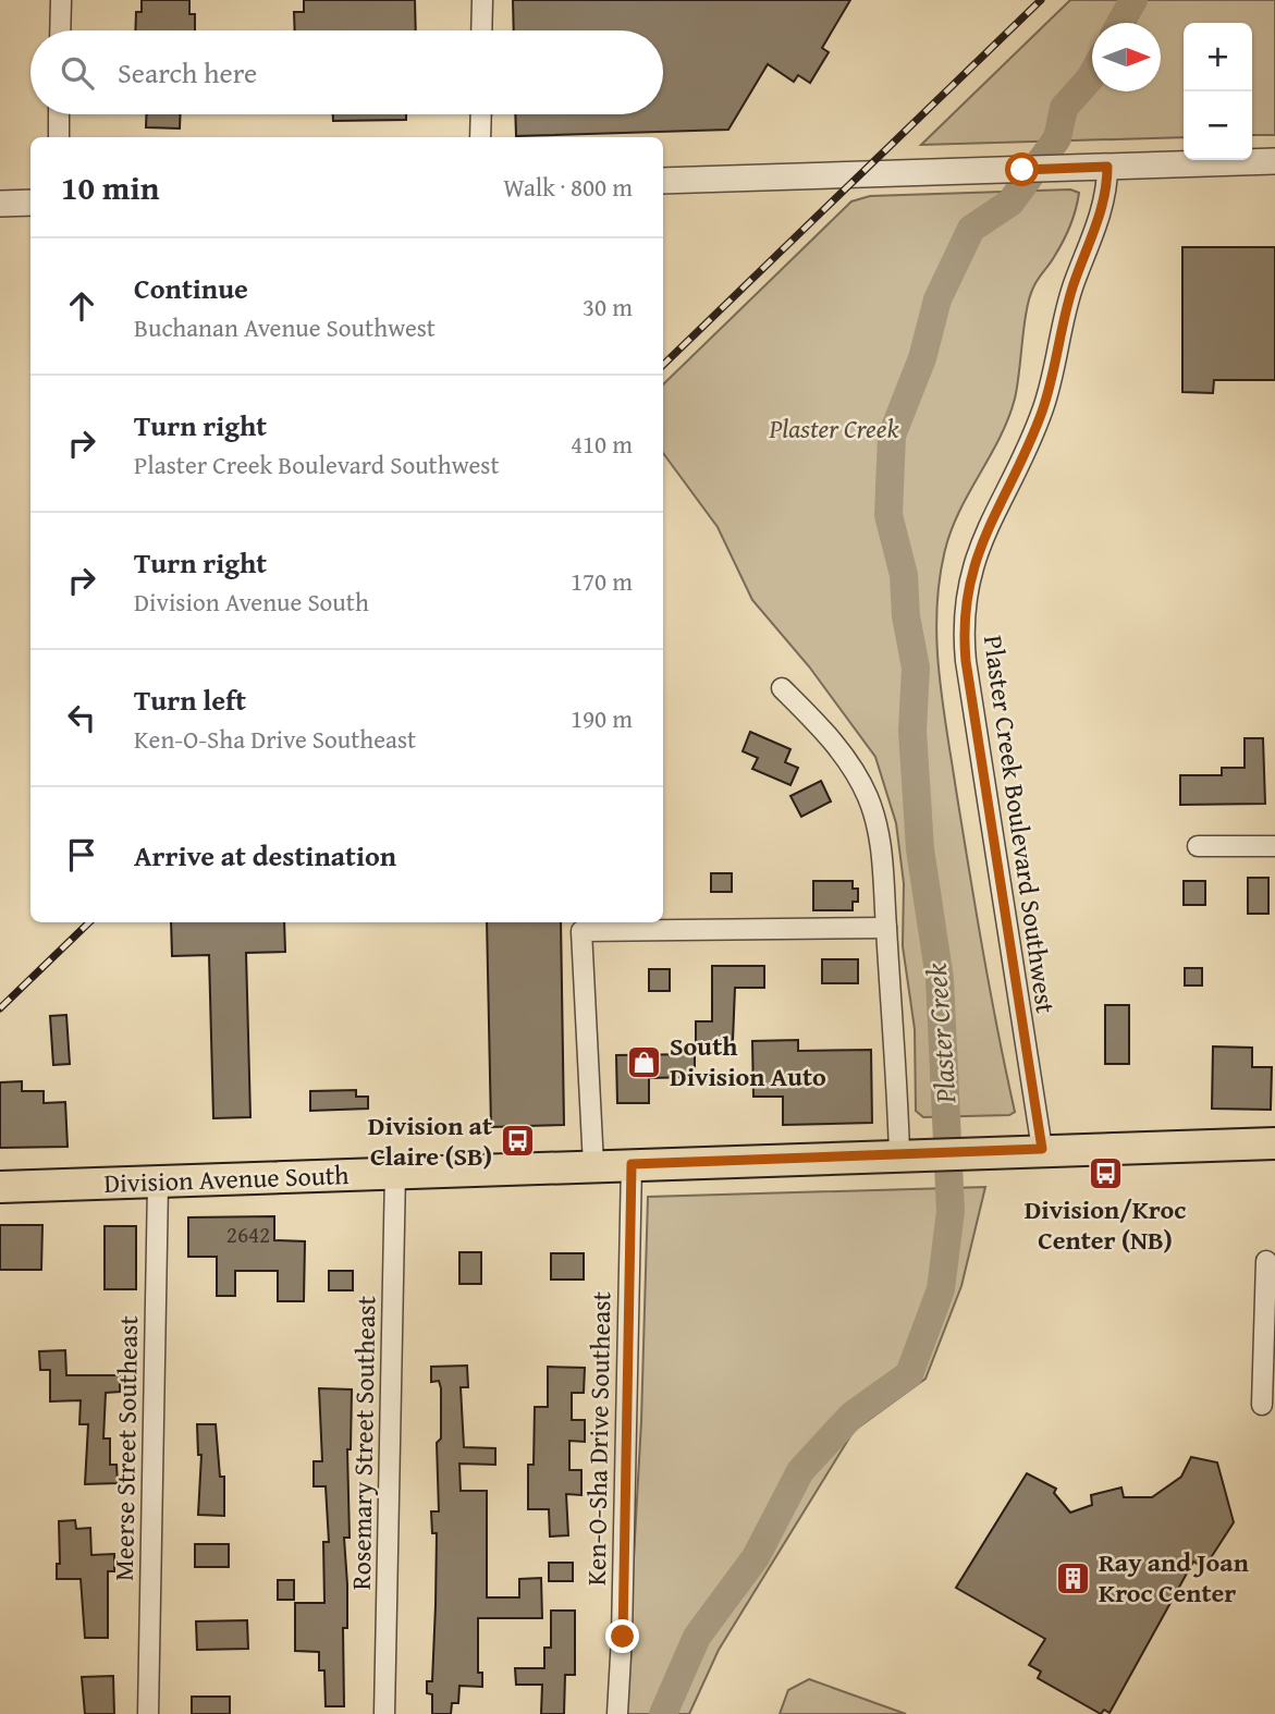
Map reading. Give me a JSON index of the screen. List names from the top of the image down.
{
  "streets": {
    "main road": ["Division Avenue South"],
    "street": [
      "Plaster Creek Boulevard Southwest",
      "Ken-O-Sha Drive Southeast",
      "Rosemary Street Southeast",
      "Meerse Street Southeast"
    ]
  },
  "crossings": [
    ["Plaster Creek Boulevard Southwest", "Division Avenue South"],
    ["Division Avenue South", "Ken-O-Sha Drive Southeast"],
    ["Division Avenue South", "Rosemary Street Southeast"],
    ["Division Avenue South", "Meerse Street Southeast"]
  ],
  "water": ["Plaster Creek"],
  "parks": ["Plaster Creek"],
  "places": {
    "shop": ["South Division Auto"],
    "bus stop": ["Division at Claire (SB)", "Division/Kroc Center (NB)"],
    "building": ["Ray and Joan Kroc Center"]
  },
  "house_numbers": ["2642"],
  "north": "right",
  "page": {
    "map_buttons": ["+", "−"],
    "search": "Search here",
    "heading": ["10 min", "Walk · 800 m"],
    "list": [
      ["Continue", "Buchanan Avenue Southwest", "30 m"],
      ["Turn right", "Plaster Creek Boulevard Southwest", "410 m"],
      ["Turn right", "Division Avenue South", "170 m"],
      ["Turn left", "Ken-O-Sha Drive Southeast", "190 m"],
      "Arrive at destination"
    ]
  }
}
